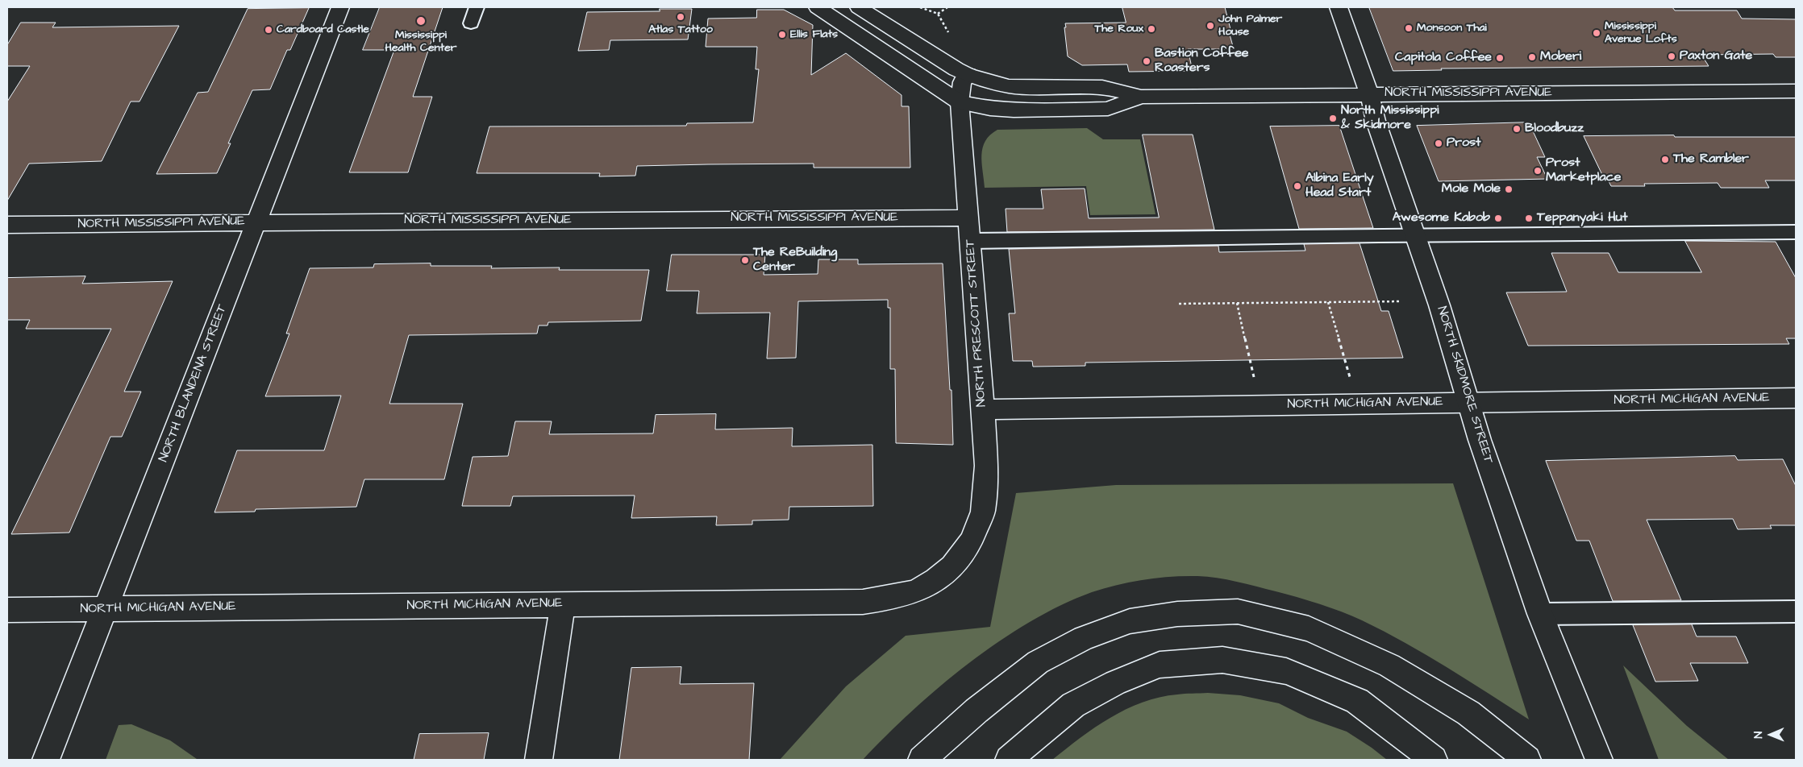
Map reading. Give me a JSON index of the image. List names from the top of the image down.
{
  "streets": {
    "main road": [
      "NORTH MISSISSIPPI AVENUE",
      "NORTH PRESCOTT STREET",
      "NORTH BLANDENA STREET",
      "NORTH SKIDMORE STREET",
      "NORTH MICHIGAN AVENUE"
    ]
  },
  "crossings": [
    ["NORTH MISSISSIPPI AVENUE", "NORTH PRESCOTT STREET"],
    ["NORTH MISSISSIPPI AVENUE", "NORTH BLANDENA STREET"],
    ["NORTH MISSISSIPPI AVENUE", "NORTH SKIDMORE STREET"],
    ["NORTH PRESCOTT STREET", "NORTH MICHIGAN AVENUE"],
    ["NORTH BLANDENA STREET", "NORTH MICHIGAN AVENUE"],
    ["NORTH SKIDMORE STREET", "NORTH MICHIGAN AVENUE"]
  ],
  "places": [
    "Atlas Tattoo",
    "Mississippi Health Center",
    "John Palmer House",
    "Monsoon Thai",
    "The Roux",
    "Cardboard Castle",
    "Mississippi Avenue Lofts",
    "Ellis Flats",
    "Paxton Gate",
    "Moberi",
    "Capitola Coffee",
    "Bastion Coffee Roasters",
    "North Mississippi & Skidmore",
    "Bloodbuzz",
    "Prost",
    "The Rambler",
    "Prost Marketplace",
    "Albina Early Head Start",
    "Mole Mole",
    "Awesome Kabob",
    "Teppanyaki Hut",
    "The ReBuilding Center"
  ],
  "north": "left"
}
